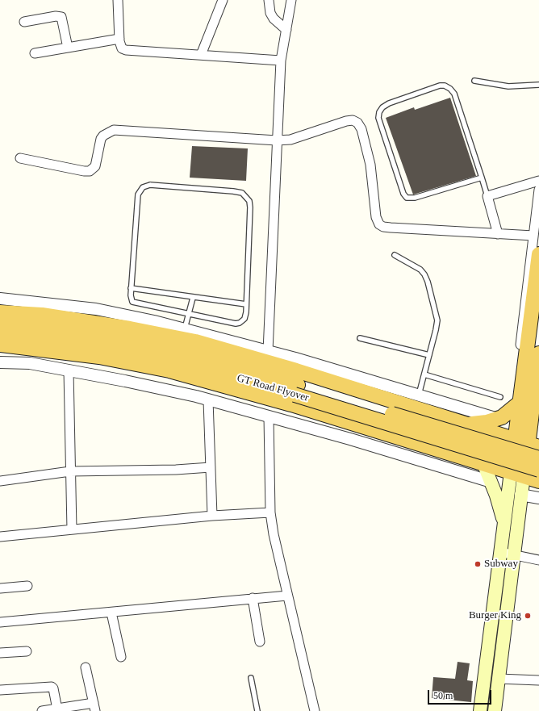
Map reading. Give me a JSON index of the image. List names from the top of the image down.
{
  "streets": {
    "highway": ["GT Road Flyover"]
  },
  "places": ["Subway", "Burger King"],
  "scale_bar": "50 m"
}
